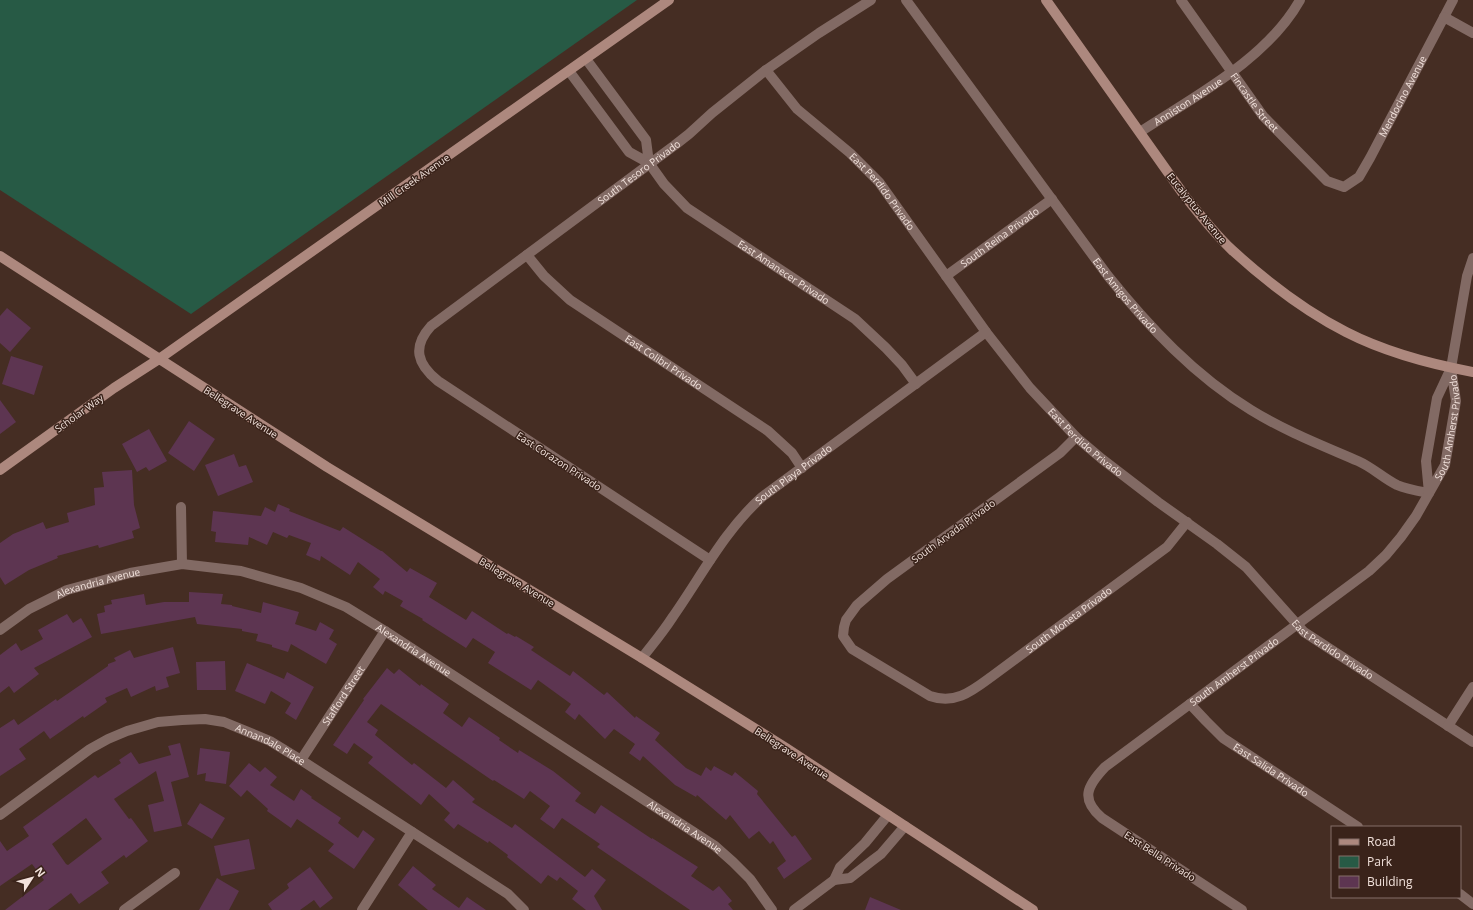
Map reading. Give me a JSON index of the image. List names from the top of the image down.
{
  "streets": {
    "street": [
      "Mendocino Avenue",
      "Anniston Avenue",
      "Fincastle Street",
      "South Tesoro Privado",
      "Mill Creek Avenue",
      "East Perdido Privado",
      "Eucalyptus Avenue",
      "South Reina Privado",
      "East Amanecer Privado",
      "East Amigos Privado",
      "East Colibri Privado",
      "Bellegrave Avenue",
      "Scholar Way",
      "South Amherst Privado",
      "East Corazon Privado",
      "South Playa Privado",
      "South Arvada Privado",
      "Alexandria Avenue",
      "South Moneta Privado",
      "Stafford Street",
      "Annandale Place",
      "East Salida Privado",
      "East Bella Privado"
    ]
  },
  "crossings": [
    ["Mendocino Avenue", "Fincastle Street"],
    ["Anniston Avenue", "Fincastle Street"],
    ["Anniston Avenue", "Eucalyptus Avenue"],
    ["South Tesoro Privado", "East Perdido Privado"],
    ["South Tesoro Privado", "East Amanecer Privado"],
    ["South Tesoro Privado", "East Colibri Privado"],
    ["South Tesoro Privado", "East Corazon Privado"],
    ["Mill Creek Avenue", "East Amanecer Privado"],
    ["Mill Creek Avenue", "Bellegrave Avenue"],
    ["Mill Creek Avenue", "Scholar Way"],
    ["East Perdido Privado", "South Reina Privado"],
    ["East Perdido Privado", "South Amherst Privado"],
    ["East Perdido Privado", "South Playa Privado"],
    ["East Perdido Privado", "South Arvada Privado"],
    ["East Perdido Privado", "South Moneta Privado"],
    ["Eucalyptus Avenue", "South Amherst Privado"],
    ["South Reina Privado", "East Amigos Privado"],
    ["East Amanecer Privado", "South Playa Privado"],
    ["East Amigos Privado", "South Amherst Privado"],
    ["East Colibri Privado", "South Playa Privado"],
    ["Bellegrave Avenue", "Scholar Way"],
    ["Bellegrave Avenue", "South Playa Privado"],
    ["South Amherst Privado", "East Salida Privado"],
    ["South Amherst Privado", "East Bella Privado"],
    ["East Corazon Privado", "South Playa Privado"],
    ["South Arvada Privado", "South Moneta Privado"],
    ["Alexandria Avenue", "Stafford Street"],
    ["Stafford Street", "Annandale Place"]
  ],
  "legend": ["Road", "Park", "Building"],
  "north": "top right"
}
